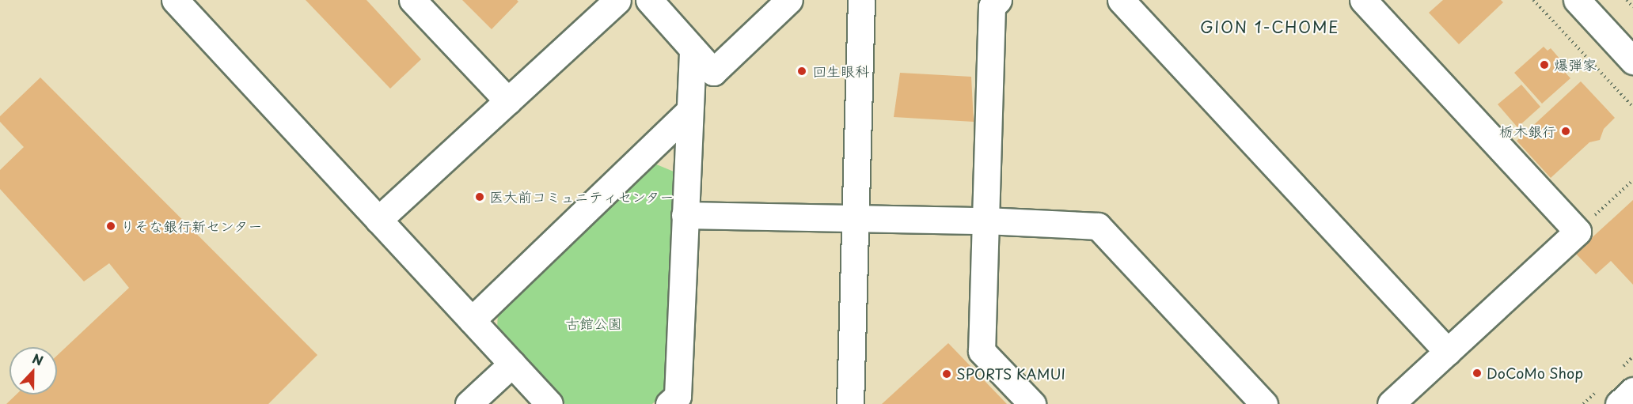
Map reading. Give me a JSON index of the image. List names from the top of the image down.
{
  "districts": ["GION 1-CHOME"],
  "parks": ["古館公園"],
  "places": [
    "爆弾家",
    "回生眼科",
    "栃木銀行",
    "医大前コミュニティセンター",
    "りそな銀行新センター",
    "DoCoMo Shop",
    "SPORTS KAMUI"
  ],
  "north": "top"
}
